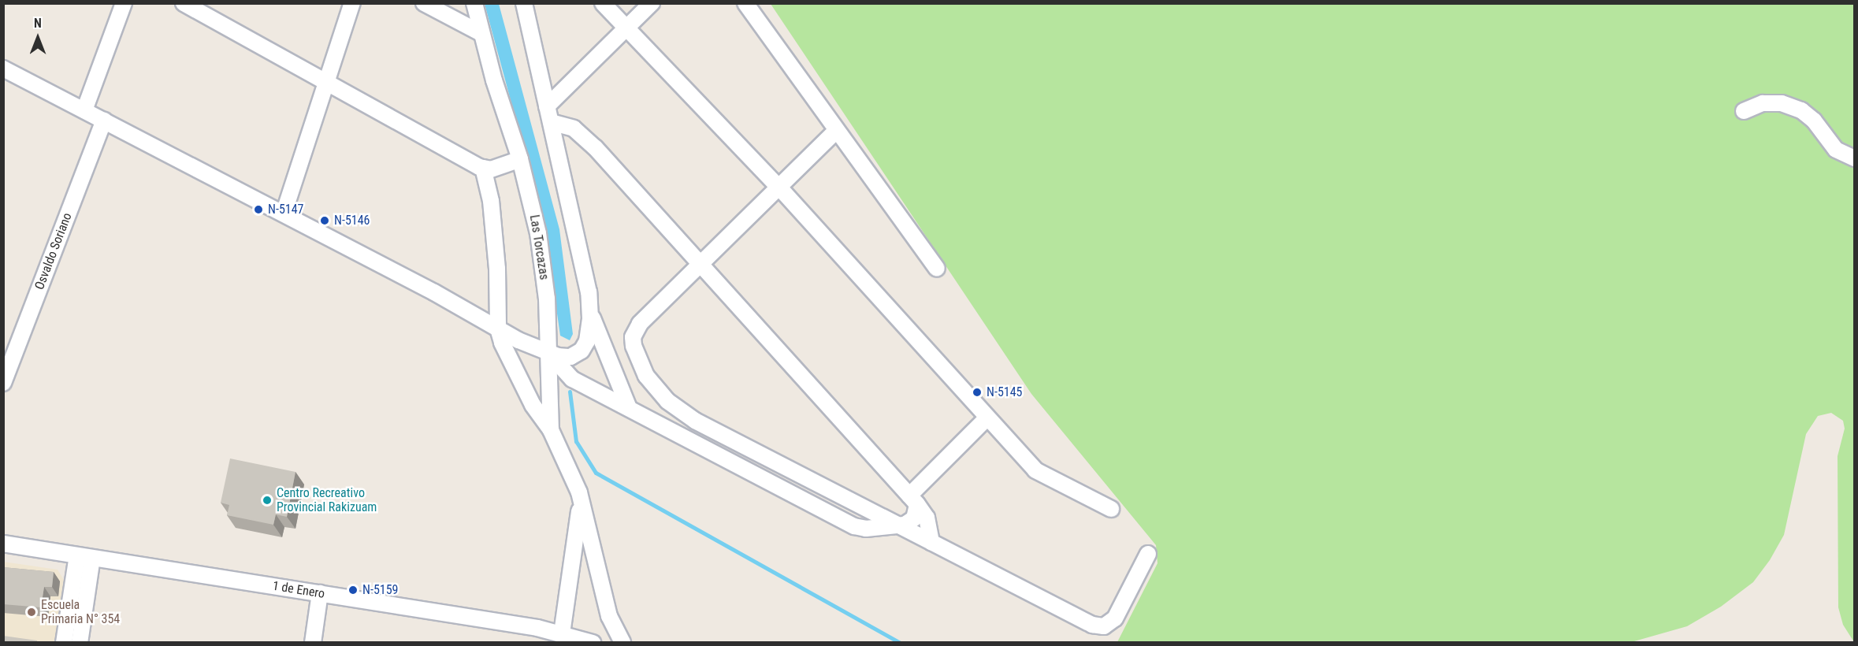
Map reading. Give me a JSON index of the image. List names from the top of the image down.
{
  "streets": {
    "street": ["Las Torcazas", "Osvaldo Soriano", "1 de Enero"]
  },
  "crossings": [
    ["Las Torcazas", "1 de Enero"]
  ],
  "places": [
    "N-5147",
    "N-5146",
    "N-5145",
    "Centro Recreativo Provincial Rakizuam",
    "N-5159",
    "Escuela Primaria N° 354"
  ],
  "north": "top"
}
